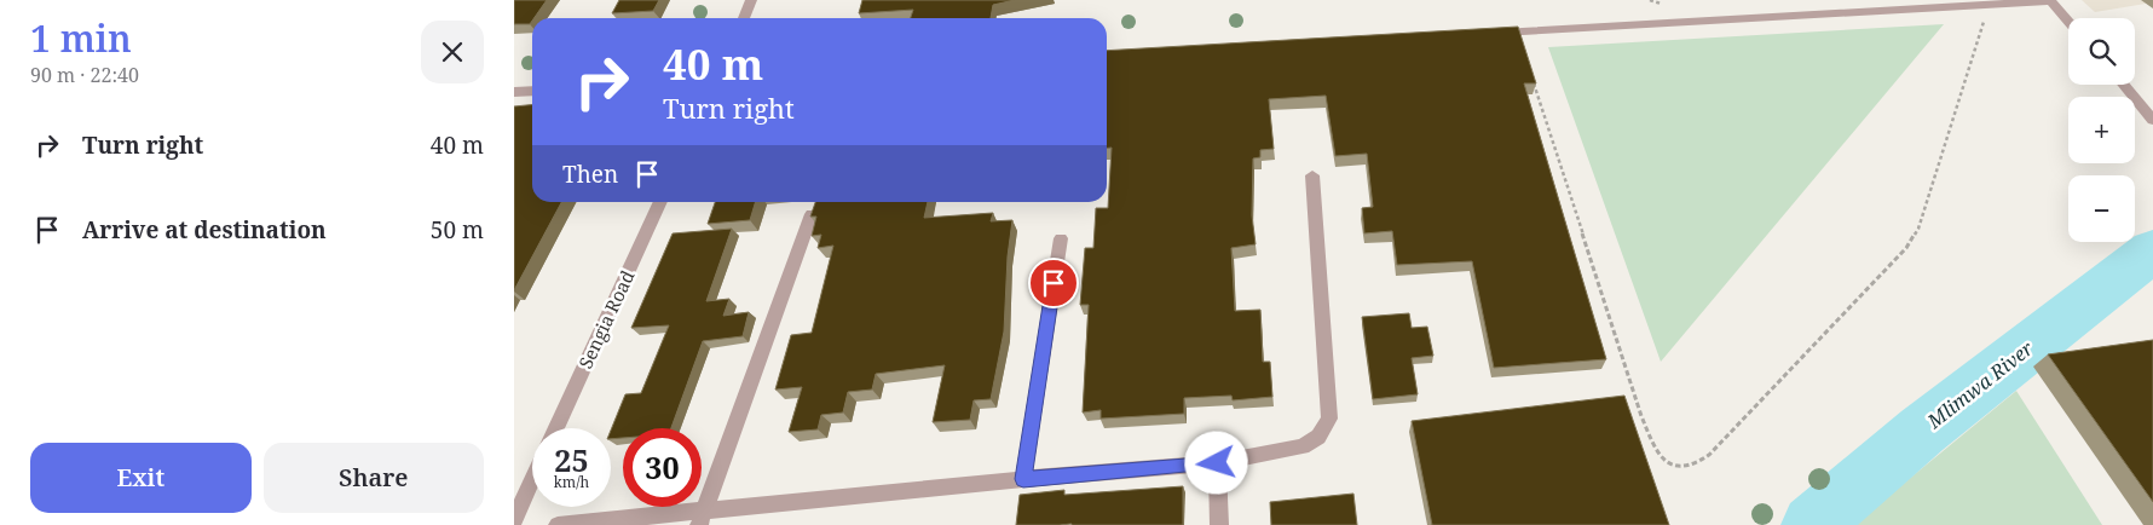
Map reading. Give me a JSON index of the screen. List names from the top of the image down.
{
  "streets": {
    "street": ["Sengia Road"]
  },
  "water": ["Mlimwa River"],
  "page": {
    "heading": ["1 min", "90 m · 22:40"],
    "map_buttons": ["+", "−"],
    "turn": ["40 m", "Turn right"],
    "list": [
      {
        "name": "Turn right",
        "value": "40 m"
      },
      {
        "name": "Arrive at destination",
        "value": "50 m"
      }
    ],
    "then": "Then",
    "speed": "25 km/h",
    "limit": "30",
    "buttons": ["Exit", "Share"]
  }
}
